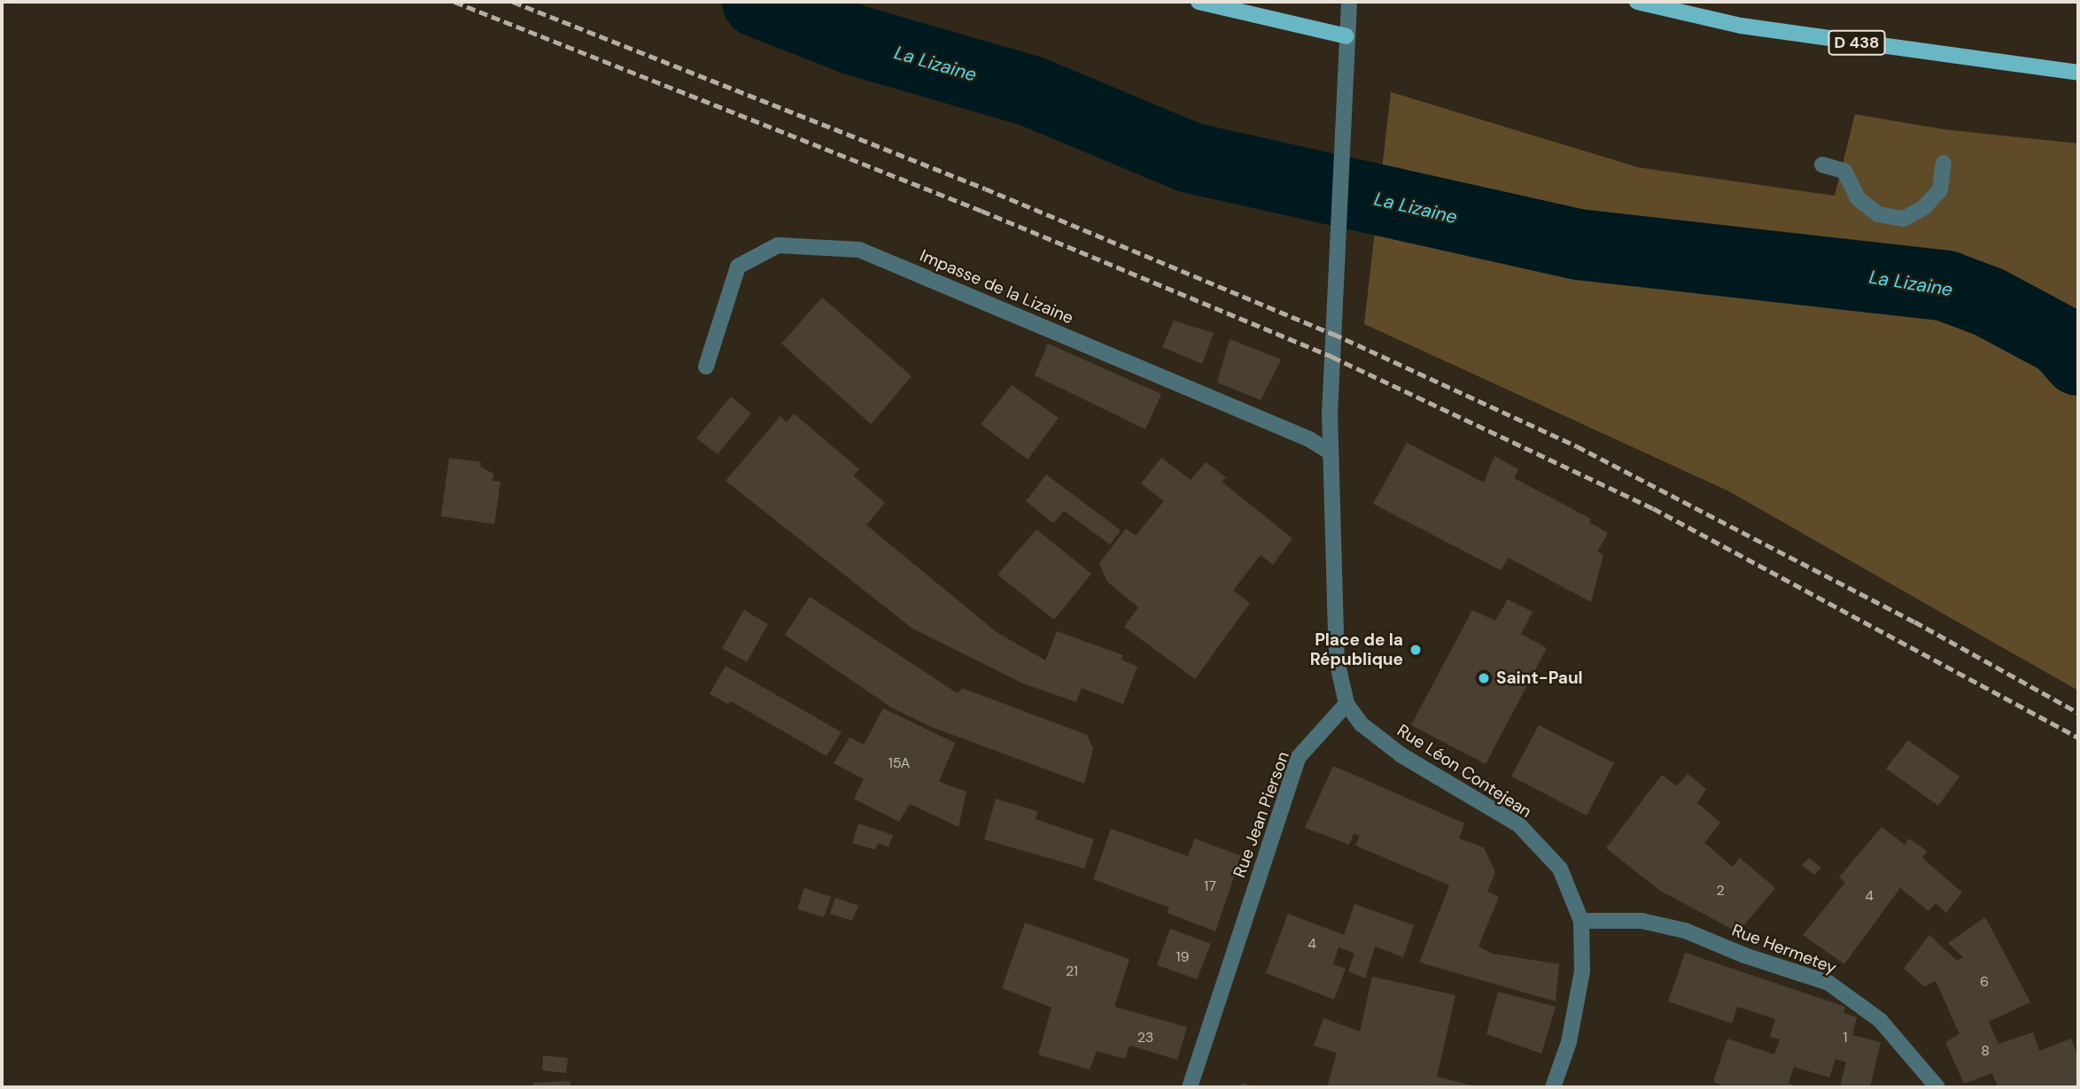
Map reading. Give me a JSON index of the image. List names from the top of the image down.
{
  "streets": {
    "main road": ["D 438"],
    "street": [
      "Impasse de la Lizaine",
      "Rue Léon Contejean",
      "Rue Jean Pierson",
      "Rue Hermetey"
    ]
  },
  "crossings": [
    ["Rue Léon Contejean", "Rue Jean Pierson"],
    ["Rue Léon Contejean", "Rue Hermetey"]
  ],
  "water": ["La Lizaine"],
  "places": ["Place de la République", "Saint-Paul"],
  "house_numbers": [
    "15A",
    "17",
    "2",
    "4",
    "4",
    "19",
    "21",
    "6",
    "23",
    "1",
    "8"
  ]
}
